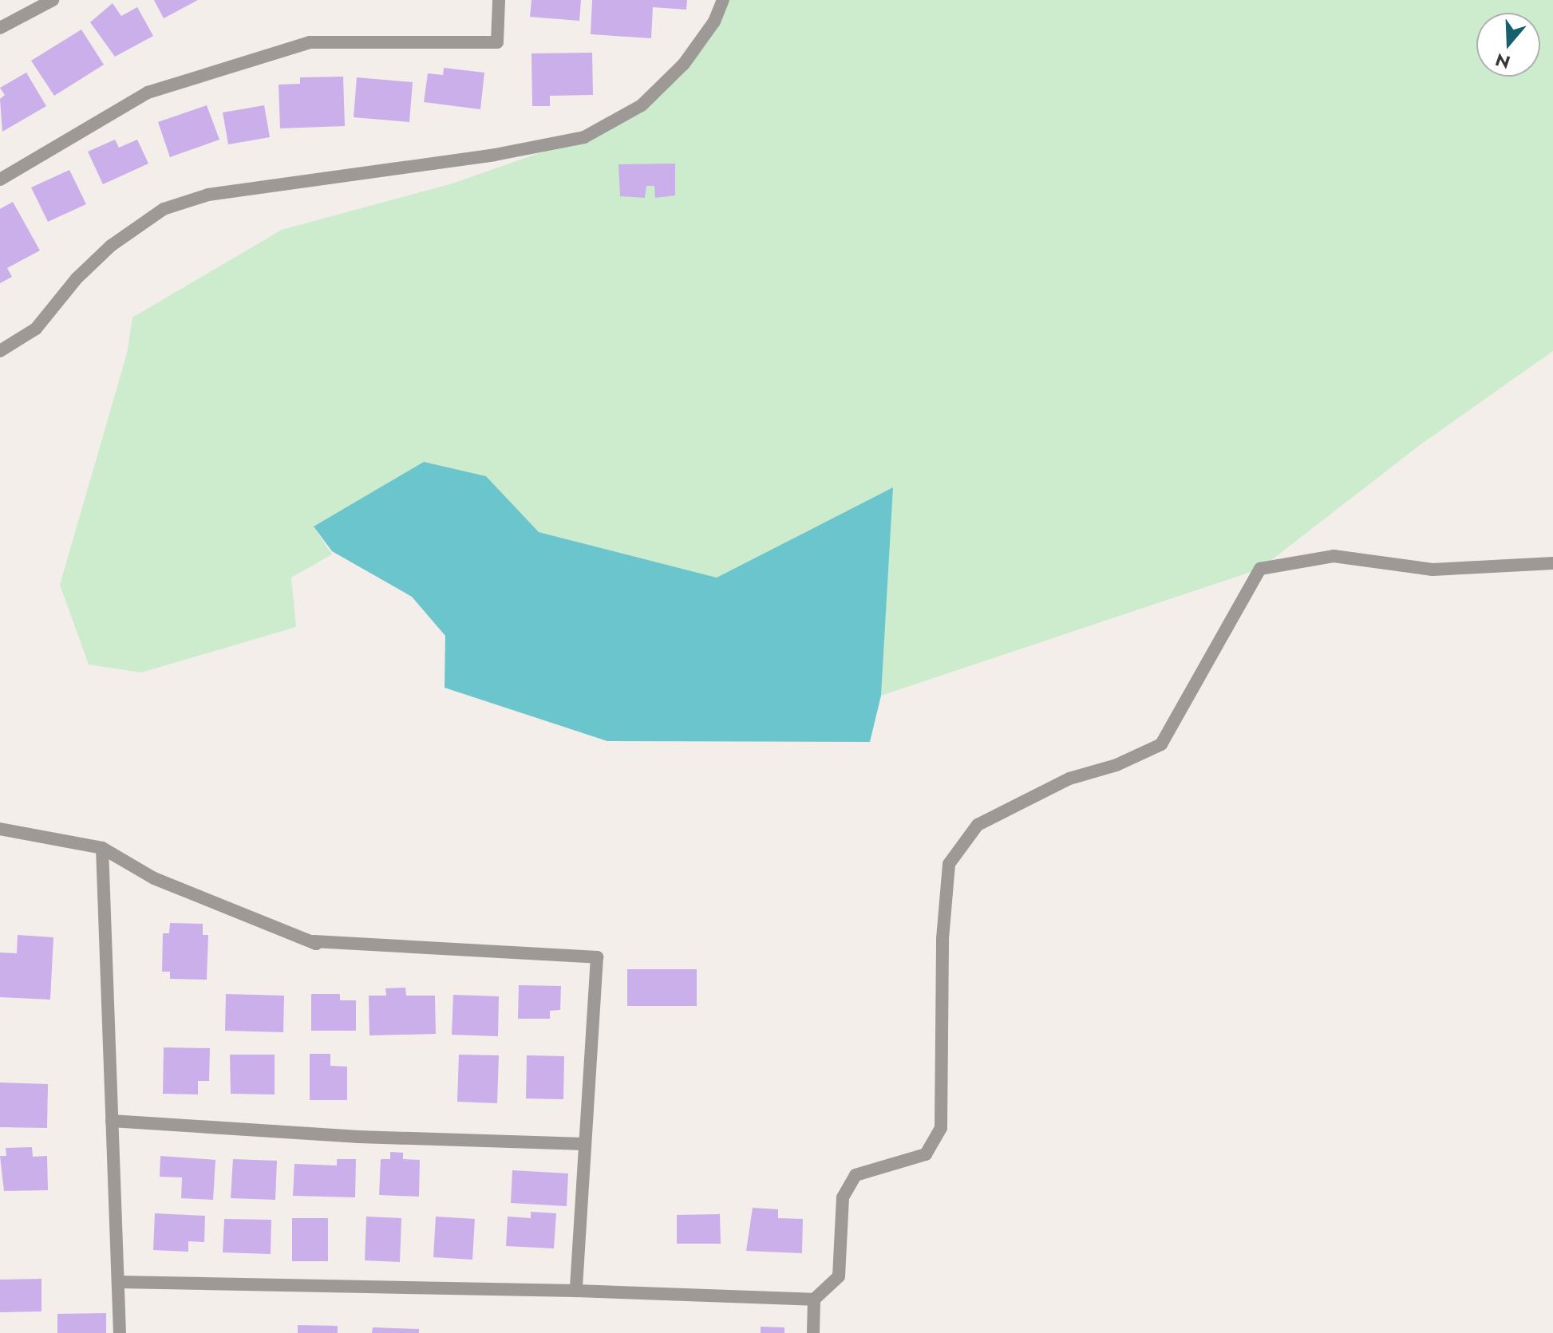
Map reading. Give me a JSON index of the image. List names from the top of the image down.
{
  "north": "bottom"
}
